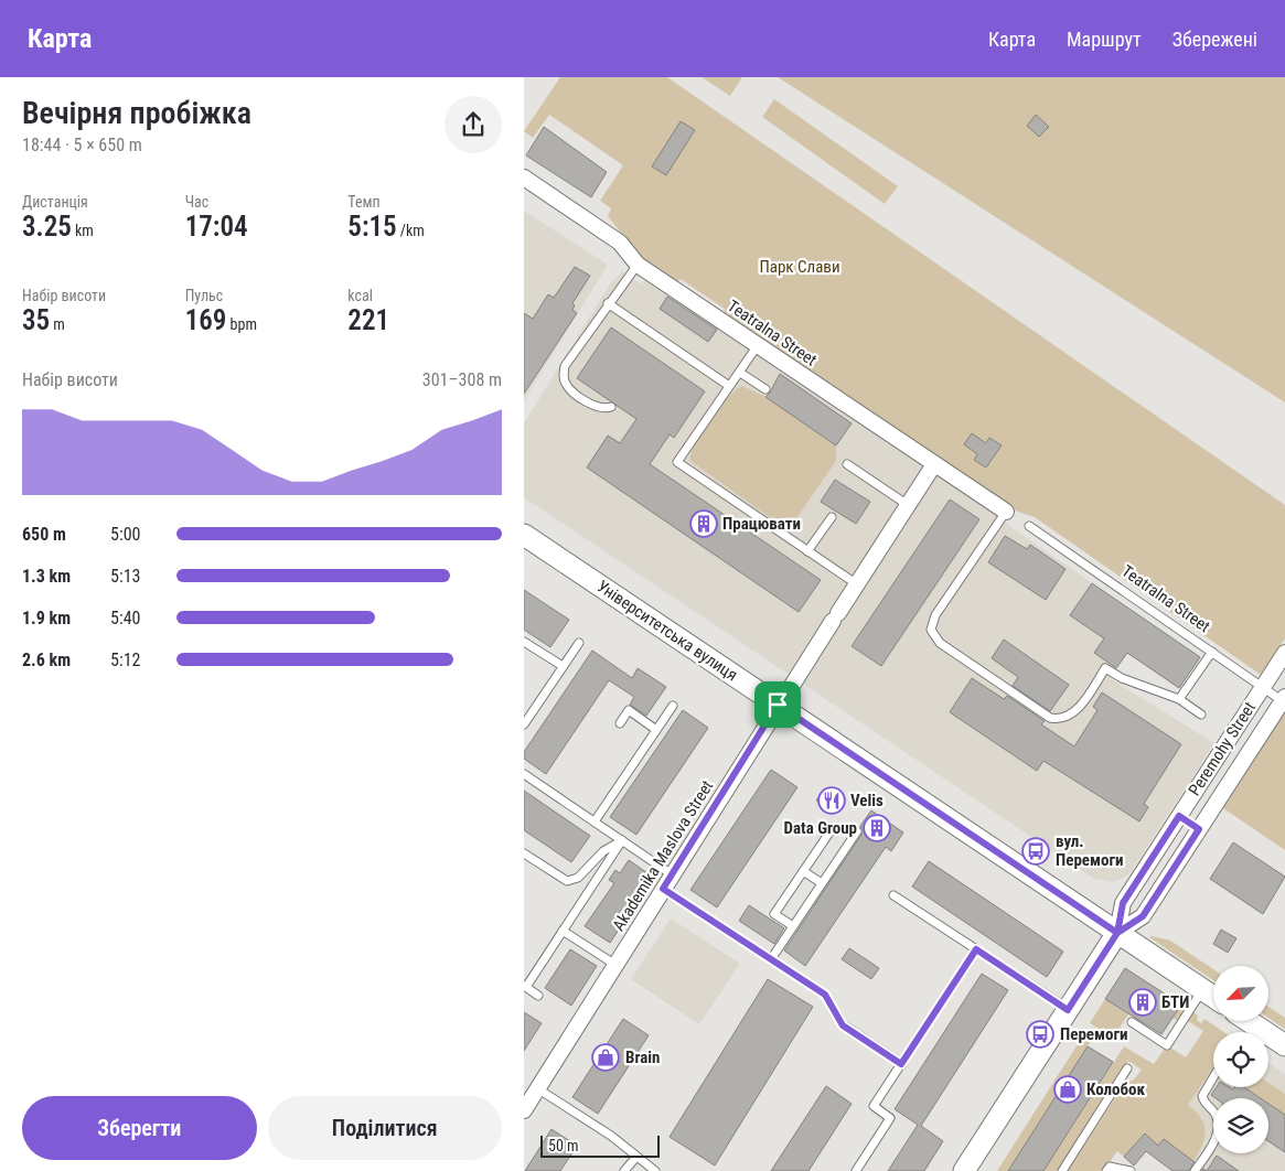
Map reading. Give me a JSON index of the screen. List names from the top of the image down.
{
  "streets": {
    "main road": ["Університетська вулиця", "Peremohy Street"],
    "street": ["Teatralna Street", "Akademika Maslova Street"]
  },
  "crossings": [
    ["Teatralna Street", "Peremohy Street"],
    ["Teatralna Street", "Akademika Maslova Street"],
    ["Університетська вулиця", "Peremohy Street"],
    ["Університетська вулиця", "Akademika Maslova Street"]
  ],
  "parks": ["Парк Слави"],
  "places": {
    "building": ["Працювати", "Data Group", "БТИ"],
    "restaurant": ["Velis"],
    "bus stop": ["вул. Перемоги", "Перемоги"],
    "shop": ["Brain", "Колобок"]
  },
  "scale_bar": "50 m",
  "north": "bottom left",
  "page": {
    "header": "Карта",
    "nav": ["Карта", "Маршрут", "Збережені"],
    "heading": ["Вечірня пробіжка", "18:44 · 5 × 650 m"],
    "stats": [
      ["Дистанція", "3.25 km"],
      ["Час", "17:04"],
      ["Темп", "5:15 /km"],
      ["Набір висоти", "35 m"],
      ["Пульс", "169 bpm"],
      ["kcal", "221"]
    ],
    "chart": ["Набір висоти", "301–308 m"],
    "list": [
      {
        "name": "650 m",
        "note": "5:00"
      },
      {
        "name": "1.3 km",
        "note": "5:13"
      },
      {
        "name": "1.9 km",
        "note": "5:40"
      },
      {
        "name": "2.6 km",
        "note": "5:12"
      }
    ],
    "buttons": ["Зберегти", "Поділитися"],
    "scale": "50 m"
  }
}
